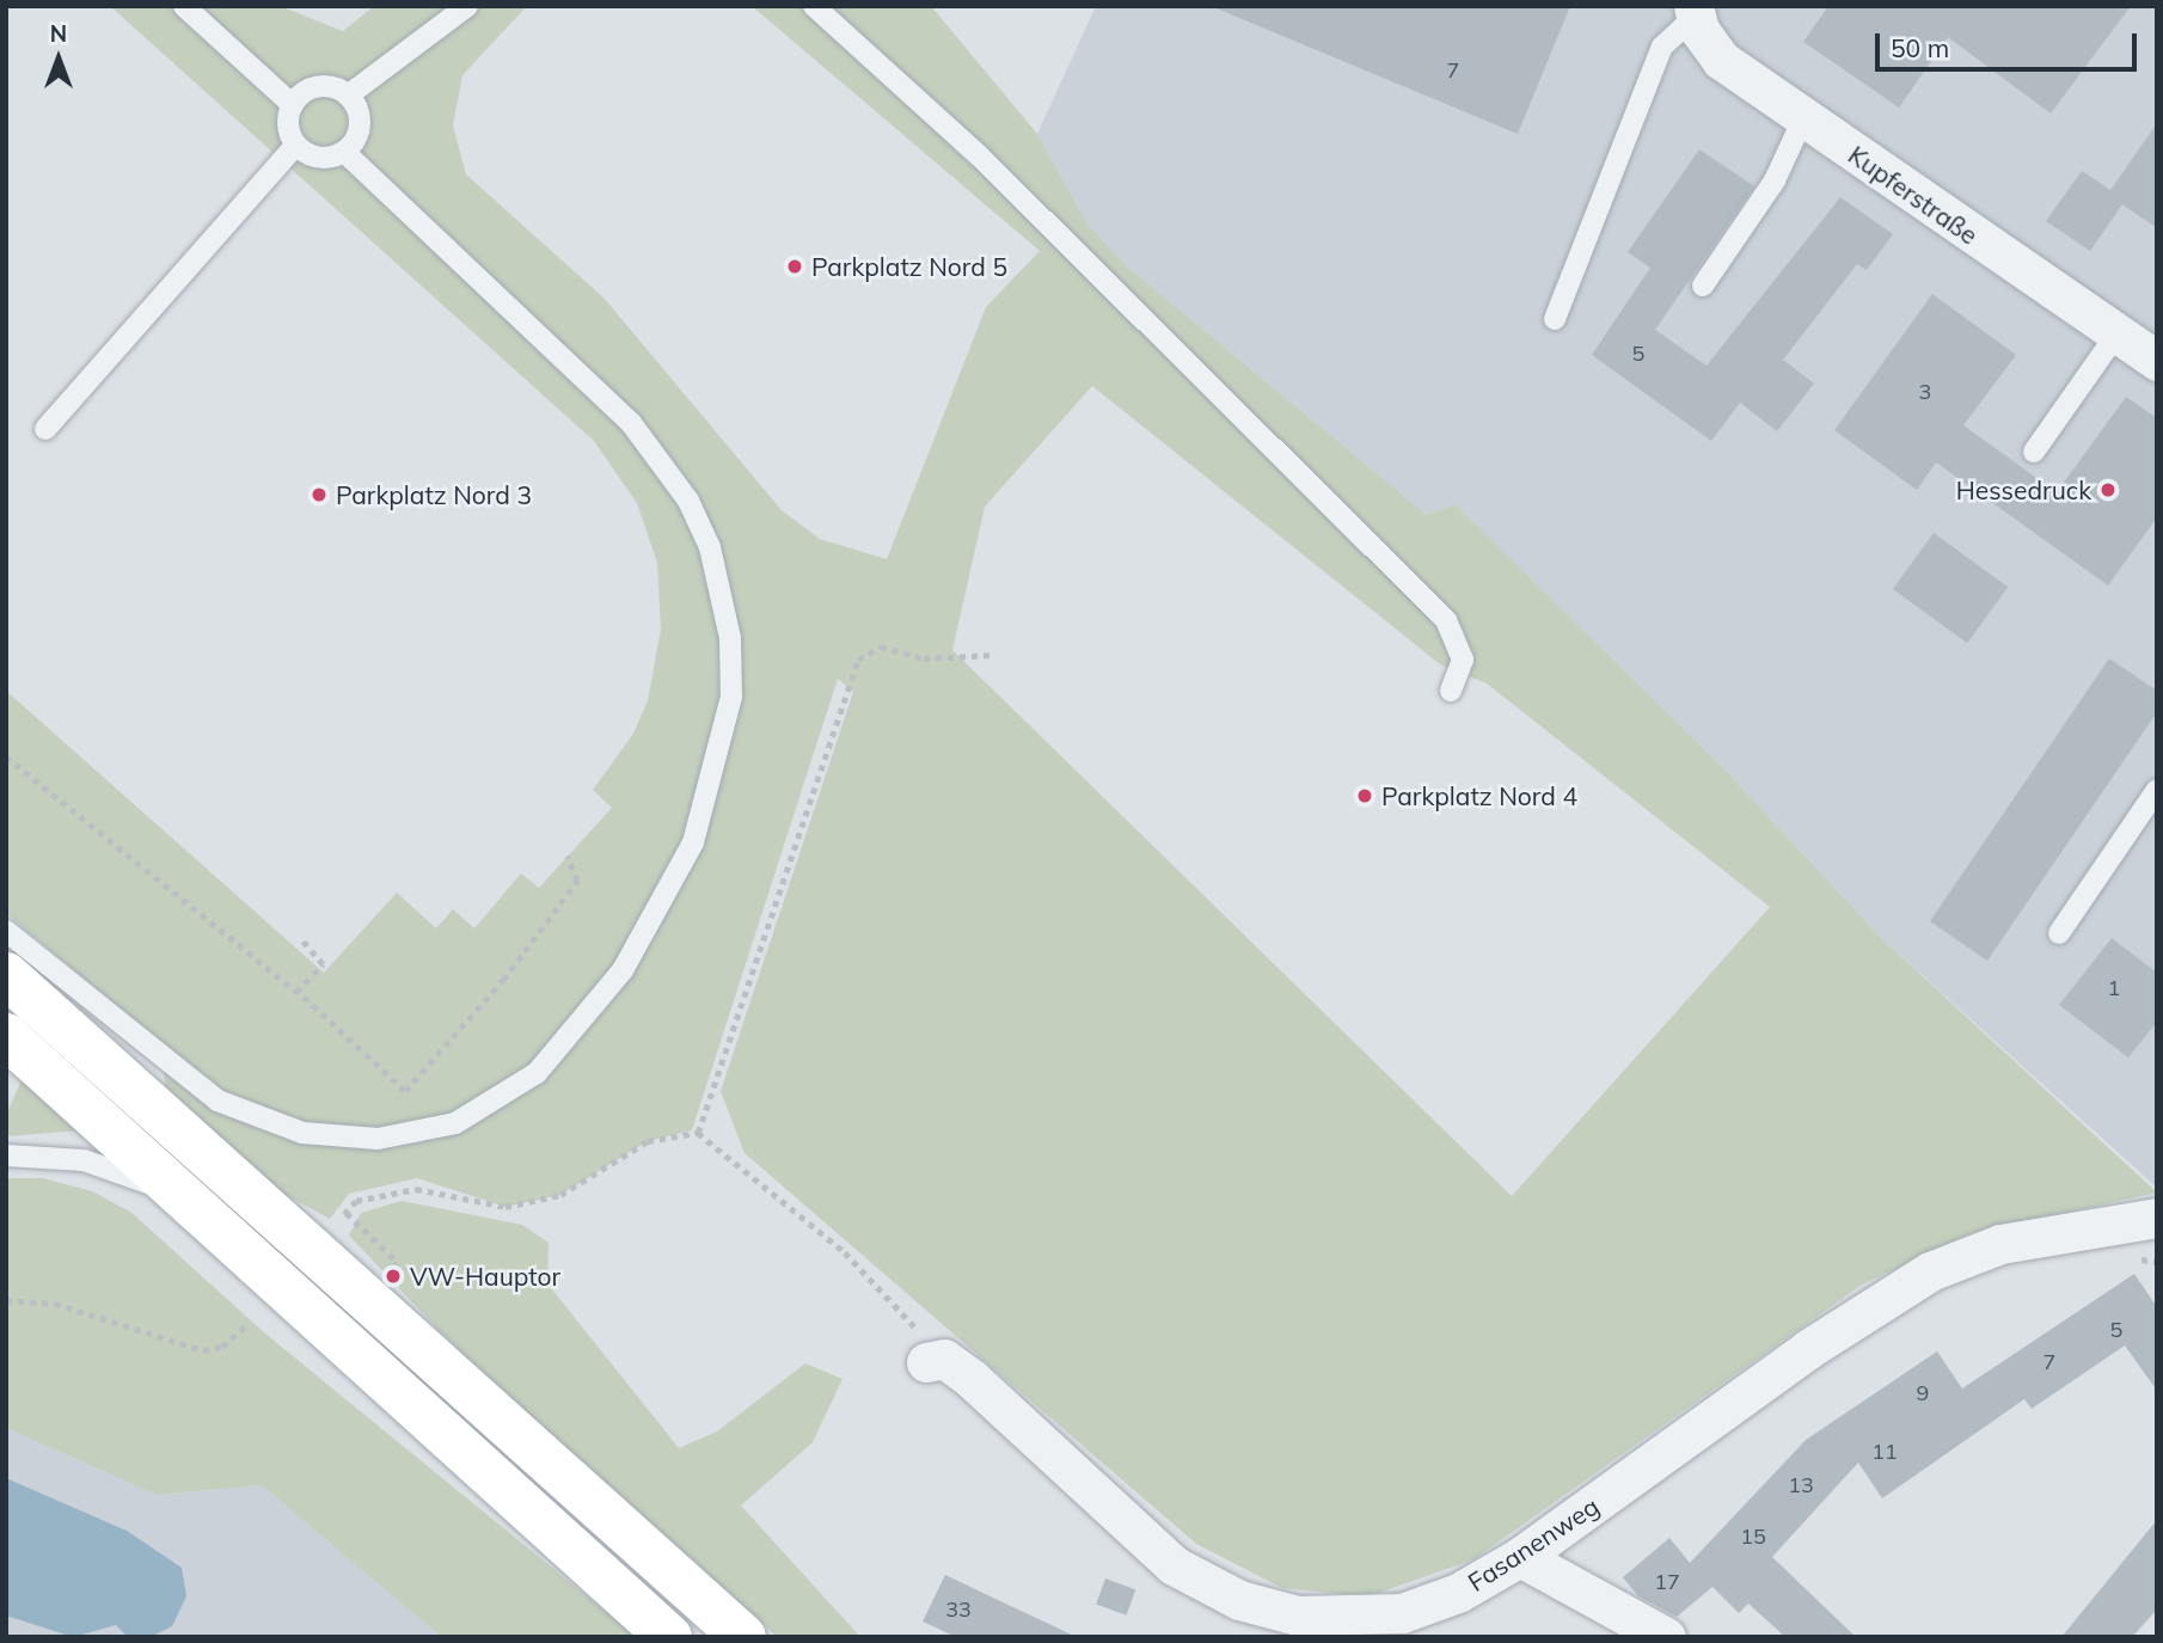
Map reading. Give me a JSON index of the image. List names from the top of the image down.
{
  "streets": {
    "street": ["Kupferstraße", "Fasanenweg"]
  },
  "places": [
    "Parkplatz Nord 5",
    "Hessedruck",
    "Parkplatz Nord 3",
    "Parkplatz Nord 4",
    "VW-Hauptor"
  ],
  "house_numbers": [
    "7",
    "5",
    "3",
    "1",
    "5",
    "7",
    "9",
    "11",
    "13",
    "15",
    "17",
    "33"
  ],
  "scale_bar": "50 m",
  "north": "top"
}
